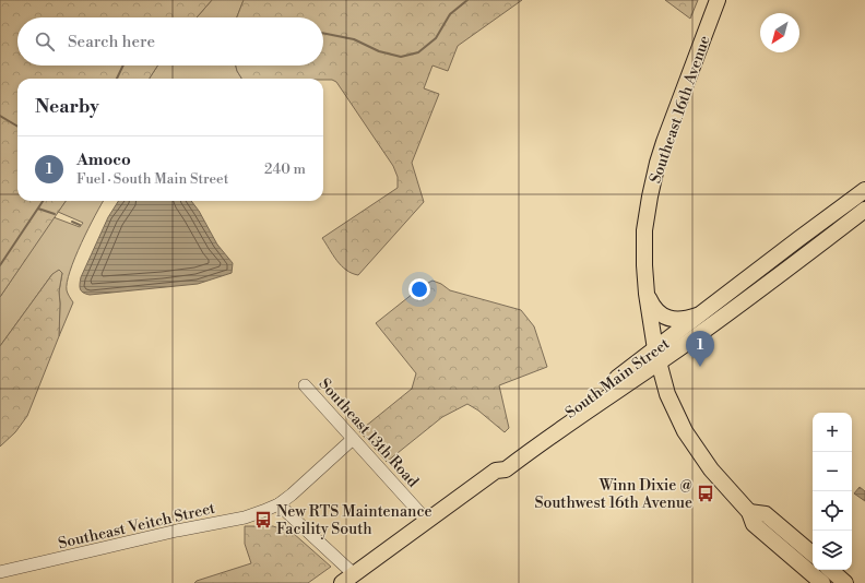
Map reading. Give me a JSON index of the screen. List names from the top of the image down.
{
  "streets": {
    "main road": ["Southeast 16th Avenue", "South Main Street"],
    "street": ["Southeast 13th Road", "Southeast Veitch Street"]
  },
  "crossings": [
    ["Southeast 16th Avenue", "South Main Street"],
    ["South Main Street", "Southeast 13th Road"],
    ["Southeast 13th Road", "Southeast Veitch Street"]
  ],
  "places": {
    "bus stop": ["Winn Dixie @ Southwest 16th Avenue", "New RTS Maintenance Facility South"]
  },
  "north": "bottom left",
  "page": {
    "search": "Search here",
    "heading": "Nearby",
    "list": [
      {
        "mark": "1",
        "name": "Amoco",
        "note": "Fuel · South Main Street",
        "value": "240 m"
      }
    ],
    "pins": "1",
    "map_buttons": ["+", "−"]
  }
}
